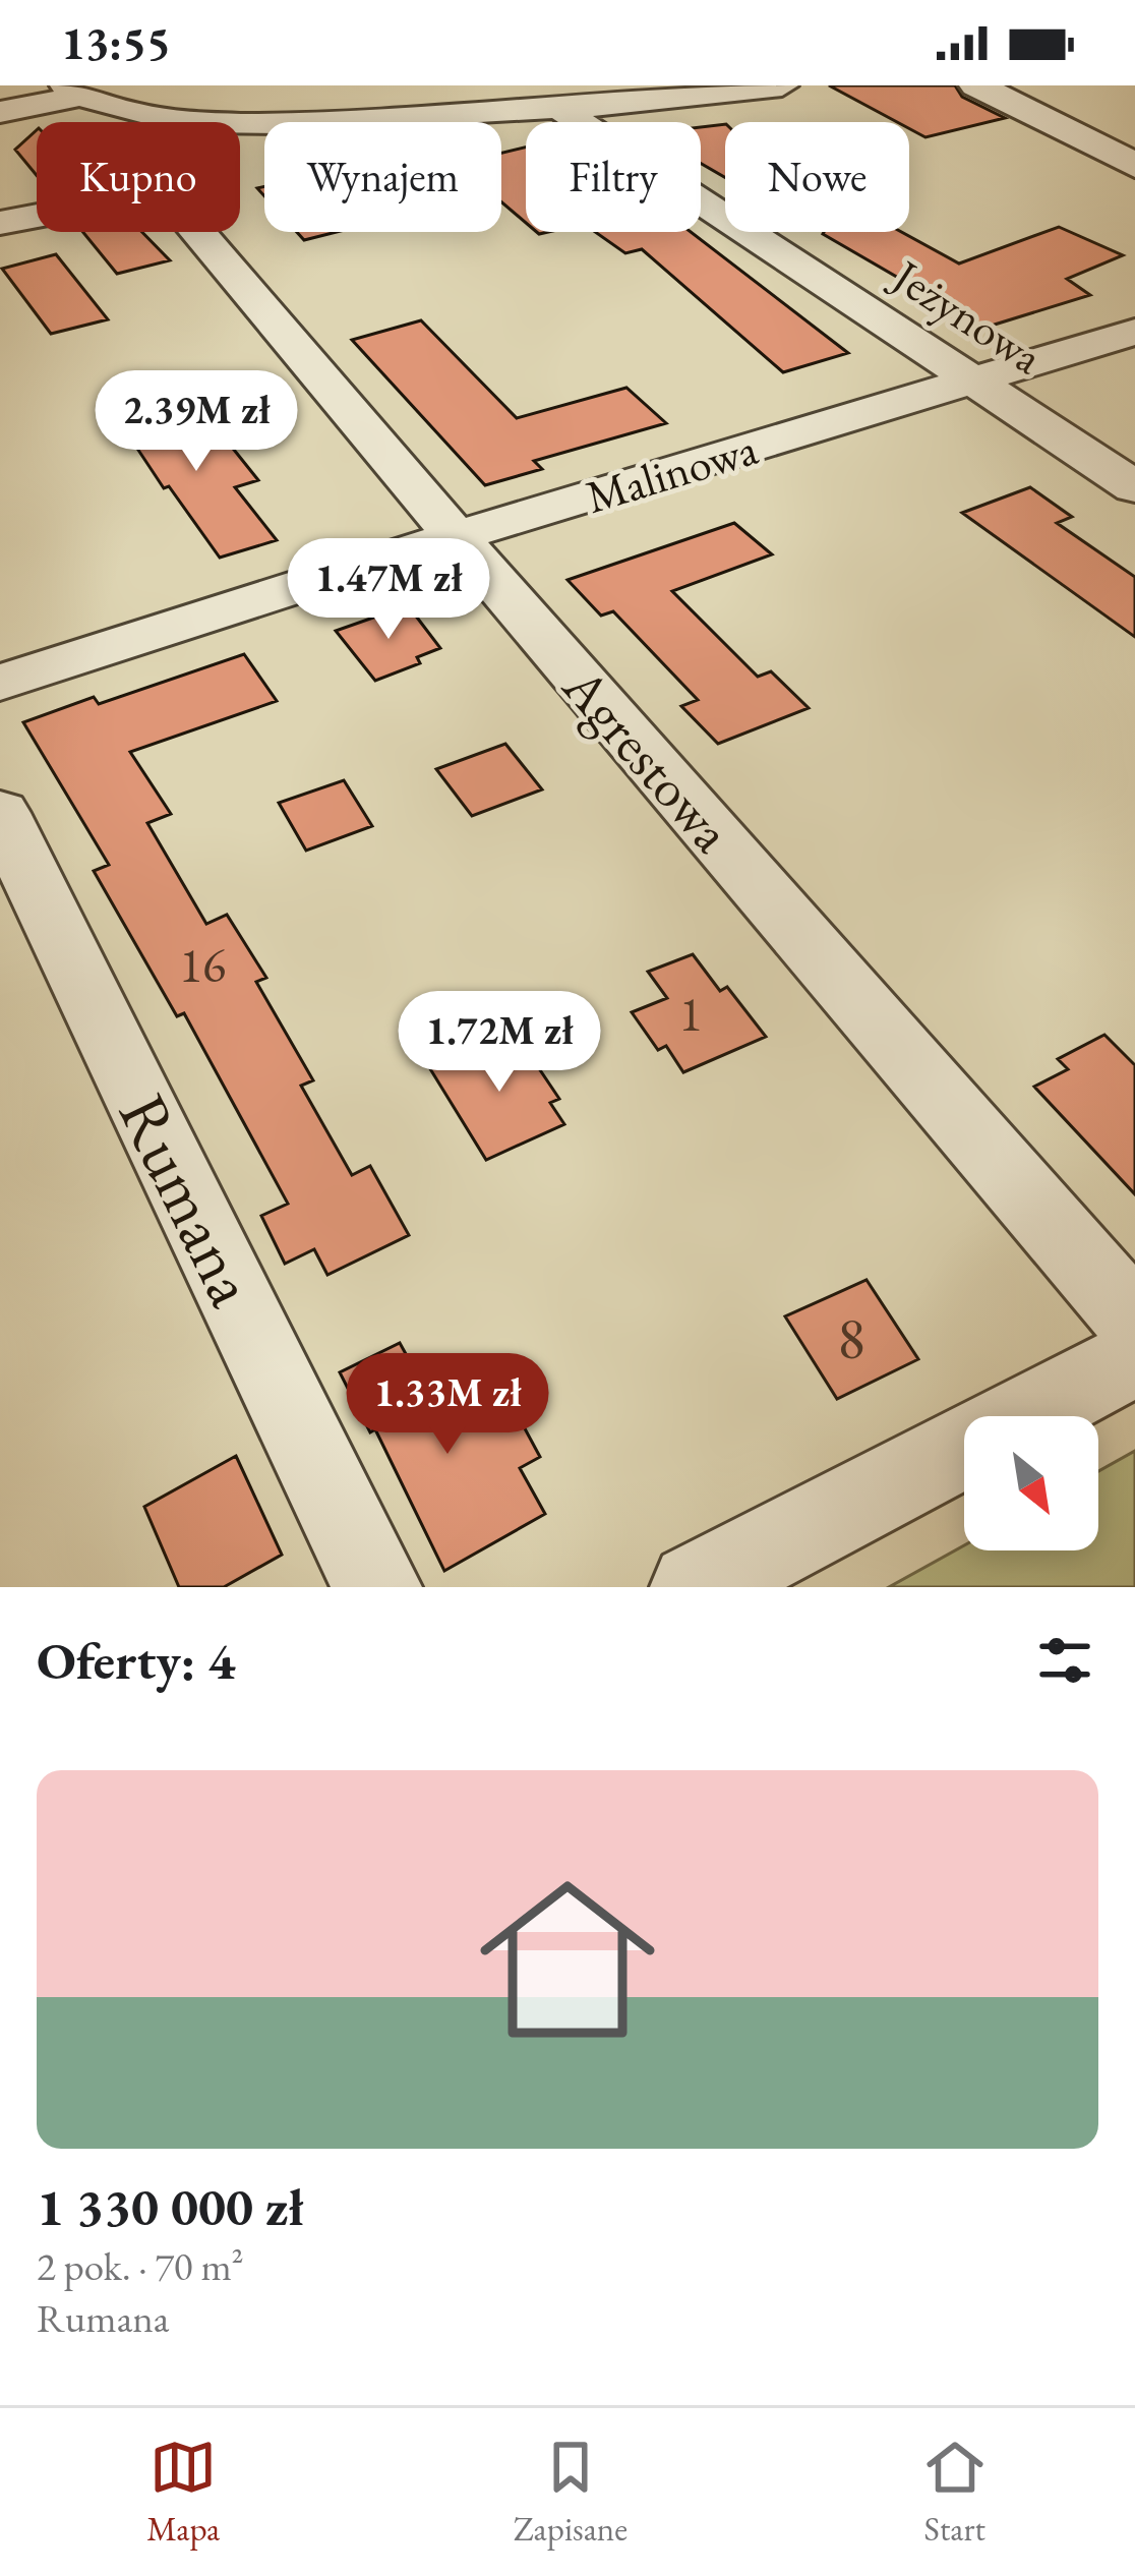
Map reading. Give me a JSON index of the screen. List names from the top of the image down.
{
  "streets": {
    "street": [
      "Jeżynowa",
      "Malinowa",
      "Agrestowa",
      "Rumana"
    ]
  },
  "crossings": [
    ["Jeżynowa", "Malinowa"],
    ["Malinowa", "Agrestowa"]
  ],
  "house_numbers": ["16", "1", "8"],
  "north": "bottom right",
  "page": {
    "status": "13:55",
    "chip": [
      "Kupno",
      "Wynajem",
      "Filtry",
      "Nowe"
    ],
    "price": [
      "2.39M zł",
      "1.47M zł",
      "1.72M zł",
      "1.33M zł"
    ],
    "heading": "Oferty: 4",
    "list": [
      {
        "name": "1 330 000 zł",
        "note": "2 pok. · 70 m² · Rumana"
      }
    ],
    "tabs": ["Mapa", "Zapisane", "Start"]
  }
}
